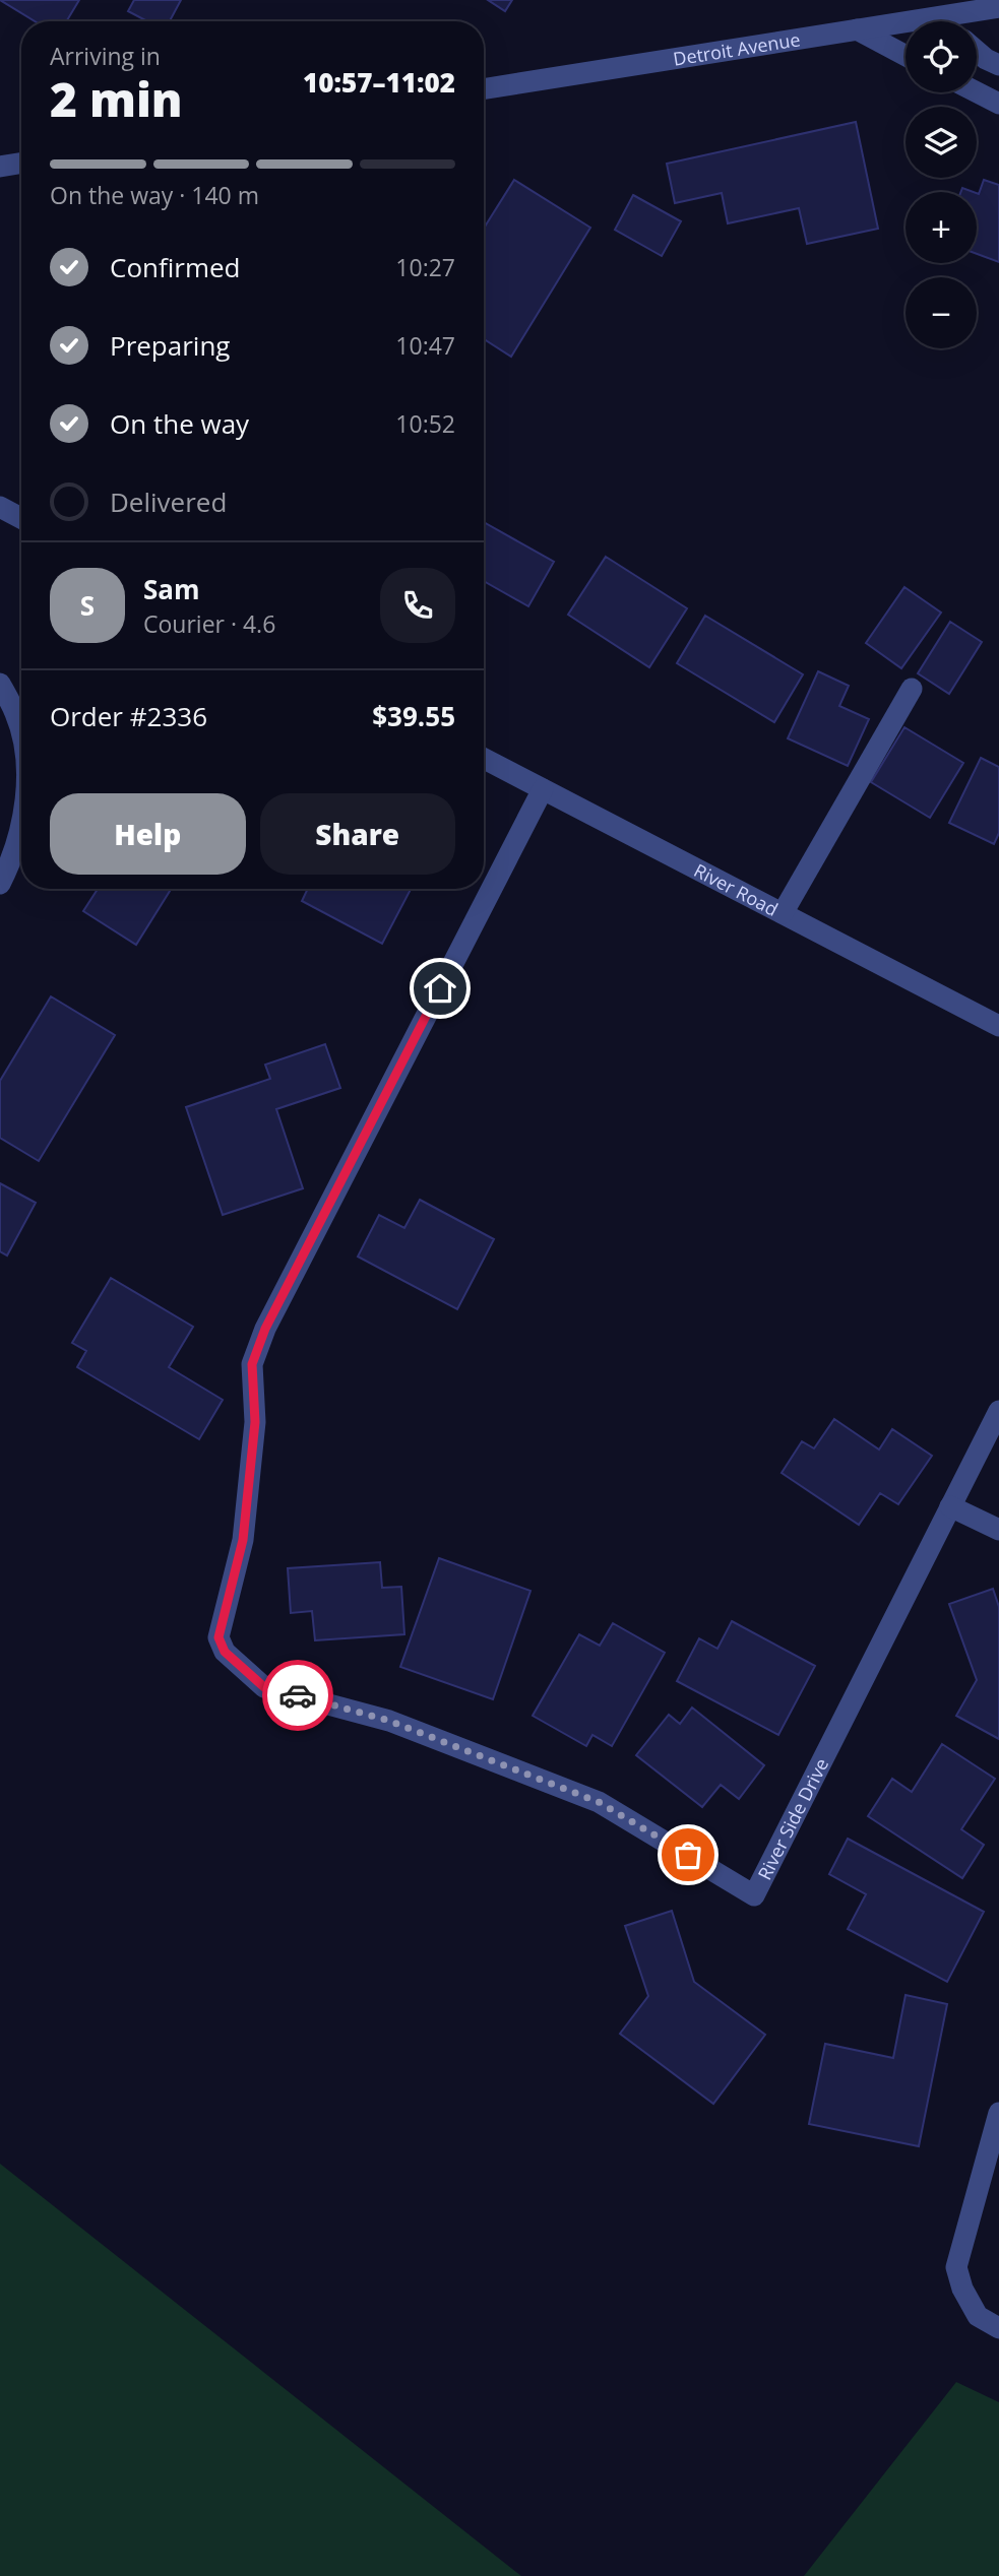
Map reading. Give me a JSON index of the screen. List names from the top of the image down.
{
  "streets": {
    "street": ["Detroit Avenue", "River Road", "River Side Drive"]
  },
  "crossings": [
    ["River Road", "River Side Drive"]
  ],
  "page": {
    "map_buttons": ["+", "−"],
    "heading": ["2 min", "Arriving in", "10:57–11:02"],
    "panel": [
      "Sam",
      "Courier · 4.6",
      "Order #2336",
      "$39.55"
    ],
    "bar": "On the way · 140 m",
    "list": [
      ["Confirmed", "10:27"],
      ["Preparing", "10:47"],
      ["On the way", "10:52"],
      "Delivered"
    ],
    "round": "S",
    "buttons": ["Help", "Share"]
  }
}
